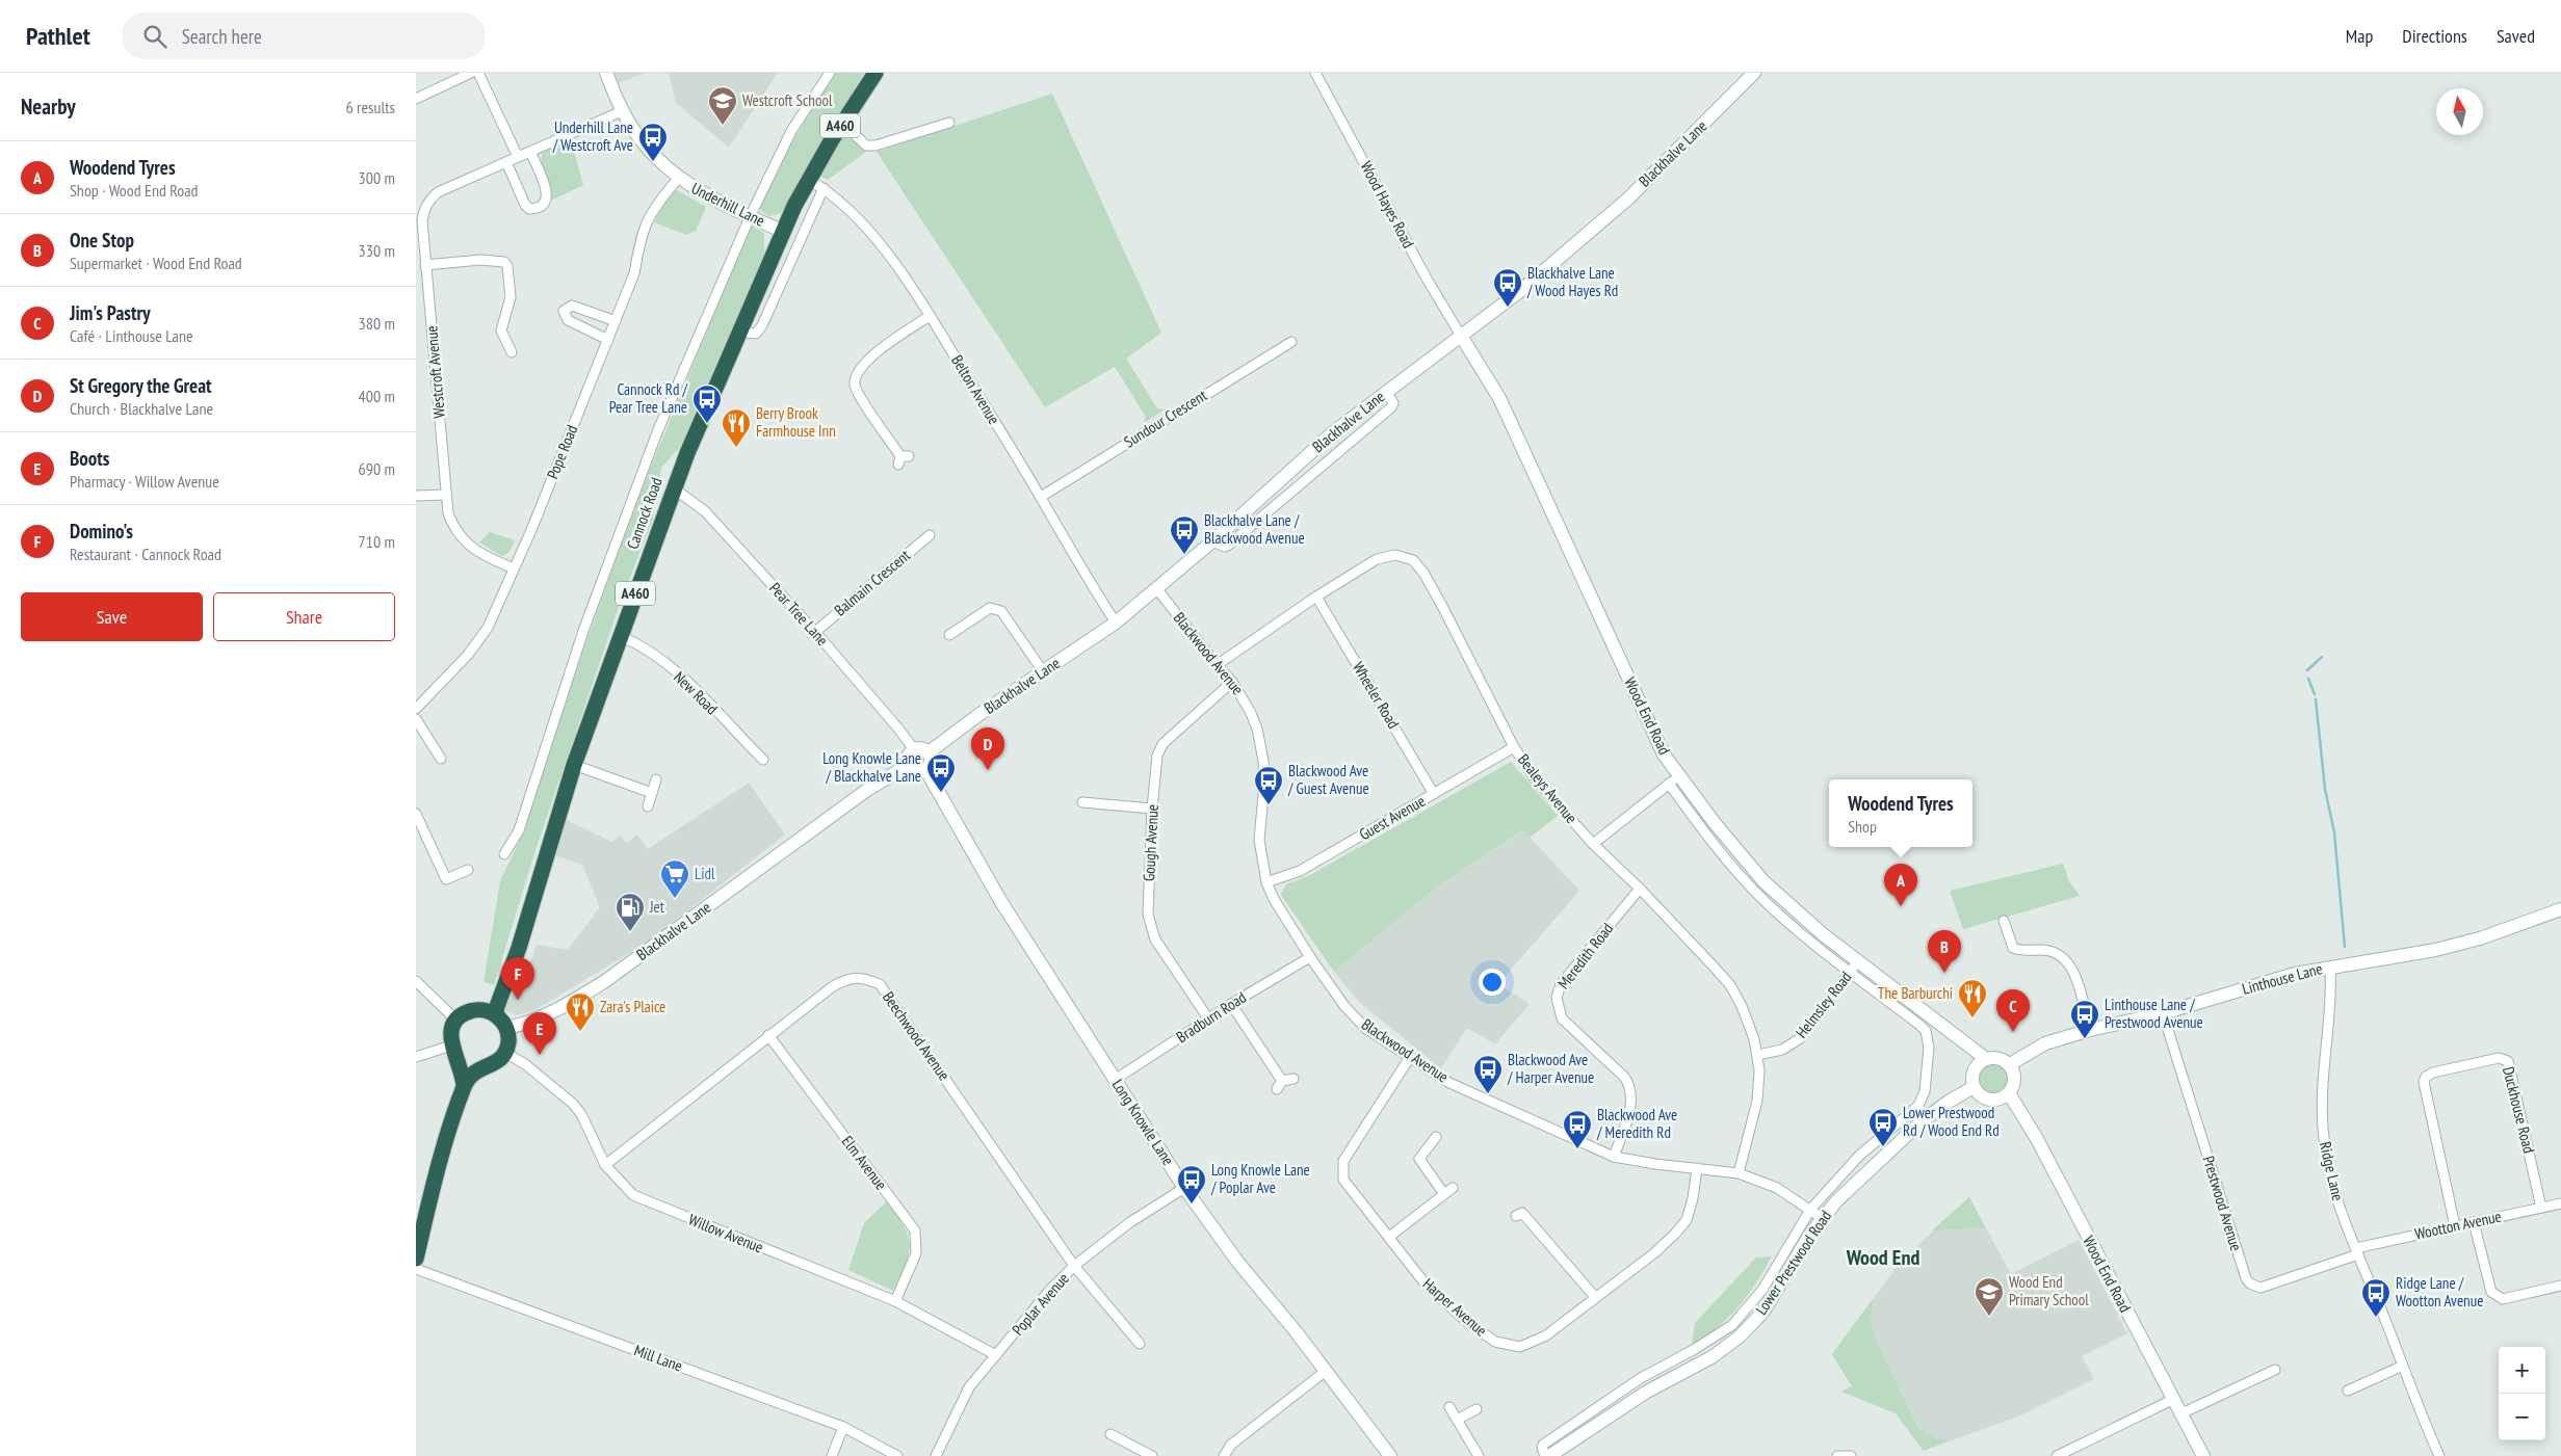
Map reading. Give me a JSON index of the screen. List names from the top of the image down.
{
  "streets": {
    "highway": ["A460", "Cannock Road"],
    "street": [
      "Blackhalve Lane",
      "Underhill Lane",
      "Wood Hayes Road",
      "Westcroft Avenue",
      "Belton Avenue",
      "Sundour Crescent",
      "Pope Road",
      "Balmain Crescent",
      "Pear Tree Lane",
      "Blackwood Avenue",
      "New Road",
      "Wheeler Road",
      "Wood End Road",
      "Bealeys Avenue",
      "Guest Avenue",
      "Gough Avenue",
      "Meredith Road",
      "Linthouse Lane",
      "Helmsley Road",
      "Bradburn Road",
      "Beechwood Avenue",
      "Duckhouse Road",
      "Long Knowle Lane",
      "Elm Avenue",
      "Ridge Lane",
      "Prestwood Avenue",
      "Wootton Avenue",
      "Willow Avenue",
      "Lower Prestwood Road",
      "Poplar Avenue",
      "Harper Avenue",
      "Mill Lane"
    ]
  },
  "crossings": [
    ["Blackhalve Lane", "Wood Hayes Road"],
    ["Blackhalve Lane", "Belton Avenue"],
    ["Blackhalve Lane", "Cannock Road"],
    ["Blackhalve Lane", "Pear Tree Lane"],
    ["Blackhalve Lane", "Blackwood Avenue"],
    ["Blackhalve Lane", "Wood End Road"],
    ["Blackhalve Lane", "Long Knowle Lane"],
    ["Blackhalve Lane", "Willow Avenue"],
    ["Underhill Lane", "Westcroft Avenue"],
    ["Underhill Lane", "Pope Road"],
    ["Underhill Lane", "Cannock Road"],
    ["Wood Hayes Road", "Wood End Road"],
    ["Westcroft Avenue", "Pope Road"],
    ["Belton Avenue", "Sundour Crescent"],
    ["Belton Avenue", "Cannock Road"],
    ["Cannock Road", "Pear Tree Lane"],
    ["Cannock Road", "New Road"],
    ["Cannock Road", "Willow Avenue"],
    ["Balmain Crescent", "Pear Tree Lane"],
    ["Pear Tree Lane", "Long Knowle Lane"],
    ["Blackwood Avenue", "Bealeys Avenue"],
    ["Blackwood Avenue", "Guest Avenue"],
    ["Blackwood Avenue", "Gough Avenue"],
    ["Blackwood Avenue", "Meredith Road"],
    ["Blackwood Avenue", "Bradburn Road"],
    ["Blackwood Avenue", "Lower Prestwood Road"],
    ["Blackwood Avenue", "Harper Avenue"],
    ["Wheeler Road", "Bealeys Avenue"],
    ["Wheeler Road", "Guest Avenue"],
    ["Wood End Road", "Linthouse Lane"],
    ["Wood End Road", "Helmsley Road"],
    ["Wood End Road", "Lower Prestwood Road"],
    ["Bealeys Avenue", "Guest Avenue"],
    ["Bealeys Avenue", "Meredith Road"],
    ["Bealeys Avenue", "Helmsley Road"],
    ["Gough Avenue", "Bradburn Road"],
    ["Linthouse Lane", "Ridge Lane"],
    ["Linthouse Lane", "Prestwood Avenue"],
    ["Linthouse Lane", "Lower Prestwood Road"],
    ["Bradburn Road", "Long Knowle Lane"],
    ["Beechwood Avenue", "Elm Avenue"],
    ["Beechwood Avenue", "Willow Avenue"],
    ["Beechwood Avenue", "Poplar Avenue"],
    ["Duckhouse Road", "Wootton Avenue"],
    ["Long Knowle Lane", "Poplar Avenue"],
    ["Elm Avenue", "Willow Avenue"],
    ["Ridge Lane", "Prestwood Avenue"],
    ["Ridge Lane", "Wootton Avenue"],
    ["Prestwood Avenue", "Wootton Avenue"],
    ["Willow Avenue", "Poplar Avenue"]
  ],
  "districts": ["Wood End"],
  "places": {
    "school or university": ["Westcroft School", "Wood End Primary School"],
    "bus stop": [
      "Underhill Lane / Westcroft Ave",
      "Blackhalve Lane / Wood Hayes Rd",
      "Cannock Rd / Pear Tree Lane",
      "Blackhalve Lane / Blackwood Avenue",
      "Long Knowle Lane / Blackhalve Lane",
      "Blackwood Ave / Guest Avenue",
      "Linthouse Lane / Prestwood Avenue",
      "Blackwood Ave / Harper Avenue",
      "Lower Prestwood Rd / Wood End Rd",
      "Blackwood Ave / Meredith Rd",
      "Long Knowle Lane / Poplar Ave",
      "Ridge Lane / Wootton Avenue"
    ],
    "restaurant": ["Berry Brook Farmhouse Inn", "The Barburchi", "Zara's Plaice"],
    "supermarket": ["Lidl"],
    "fuel station": ["Jet"]
  },
  "north": "top",
  "page": {
    "header": "Pathlet",
    "search": "Search here",
    "nav": ["Map", "Directions", "Saved"],
    "heading": ["Nearby", "6 results"],
    "list": [
      {
        "mark": "A",
        "name": "Woodend Tyres",
        "note": "Shop · Wood End Road",
        "value": "300 m"
      },
      {
        "mark": "B",
        "name": "One Stop",
        "note": "Supermarket · Wood End Road",
        "value": "330 m"
      },
      {
        "mark": "C",
        "name": "Jim's Pastry",
        "note": "Café · Linthouse Lane",
        "value": "380 m"
      },
      {
        "mark": "D",
        "name": "St Gregory the Great",
        "note": "Church · Blackhalve Lane",
        "value": "400 m"
      },
      {
        "mark": "E",
        "name": "Boots",
        "note": "Pharmacy · Willow Avenue",
        "value": "690 m"
      },
      {
        "mark": "F",
        "name": "Domino's",
        "note": "Restaurant · Cannock Road",
        "value": "710 m"
      }
    ],
    "buttons": ["Save", "Share"],
    "pins": [
      "D",
      "A",
      "B",
      "F",
      "C",
      "E"
    ],
    "popup": ["Woodend Tyres", "Shop"],
    "map_buttons": ["+", "−"]
  }
}
